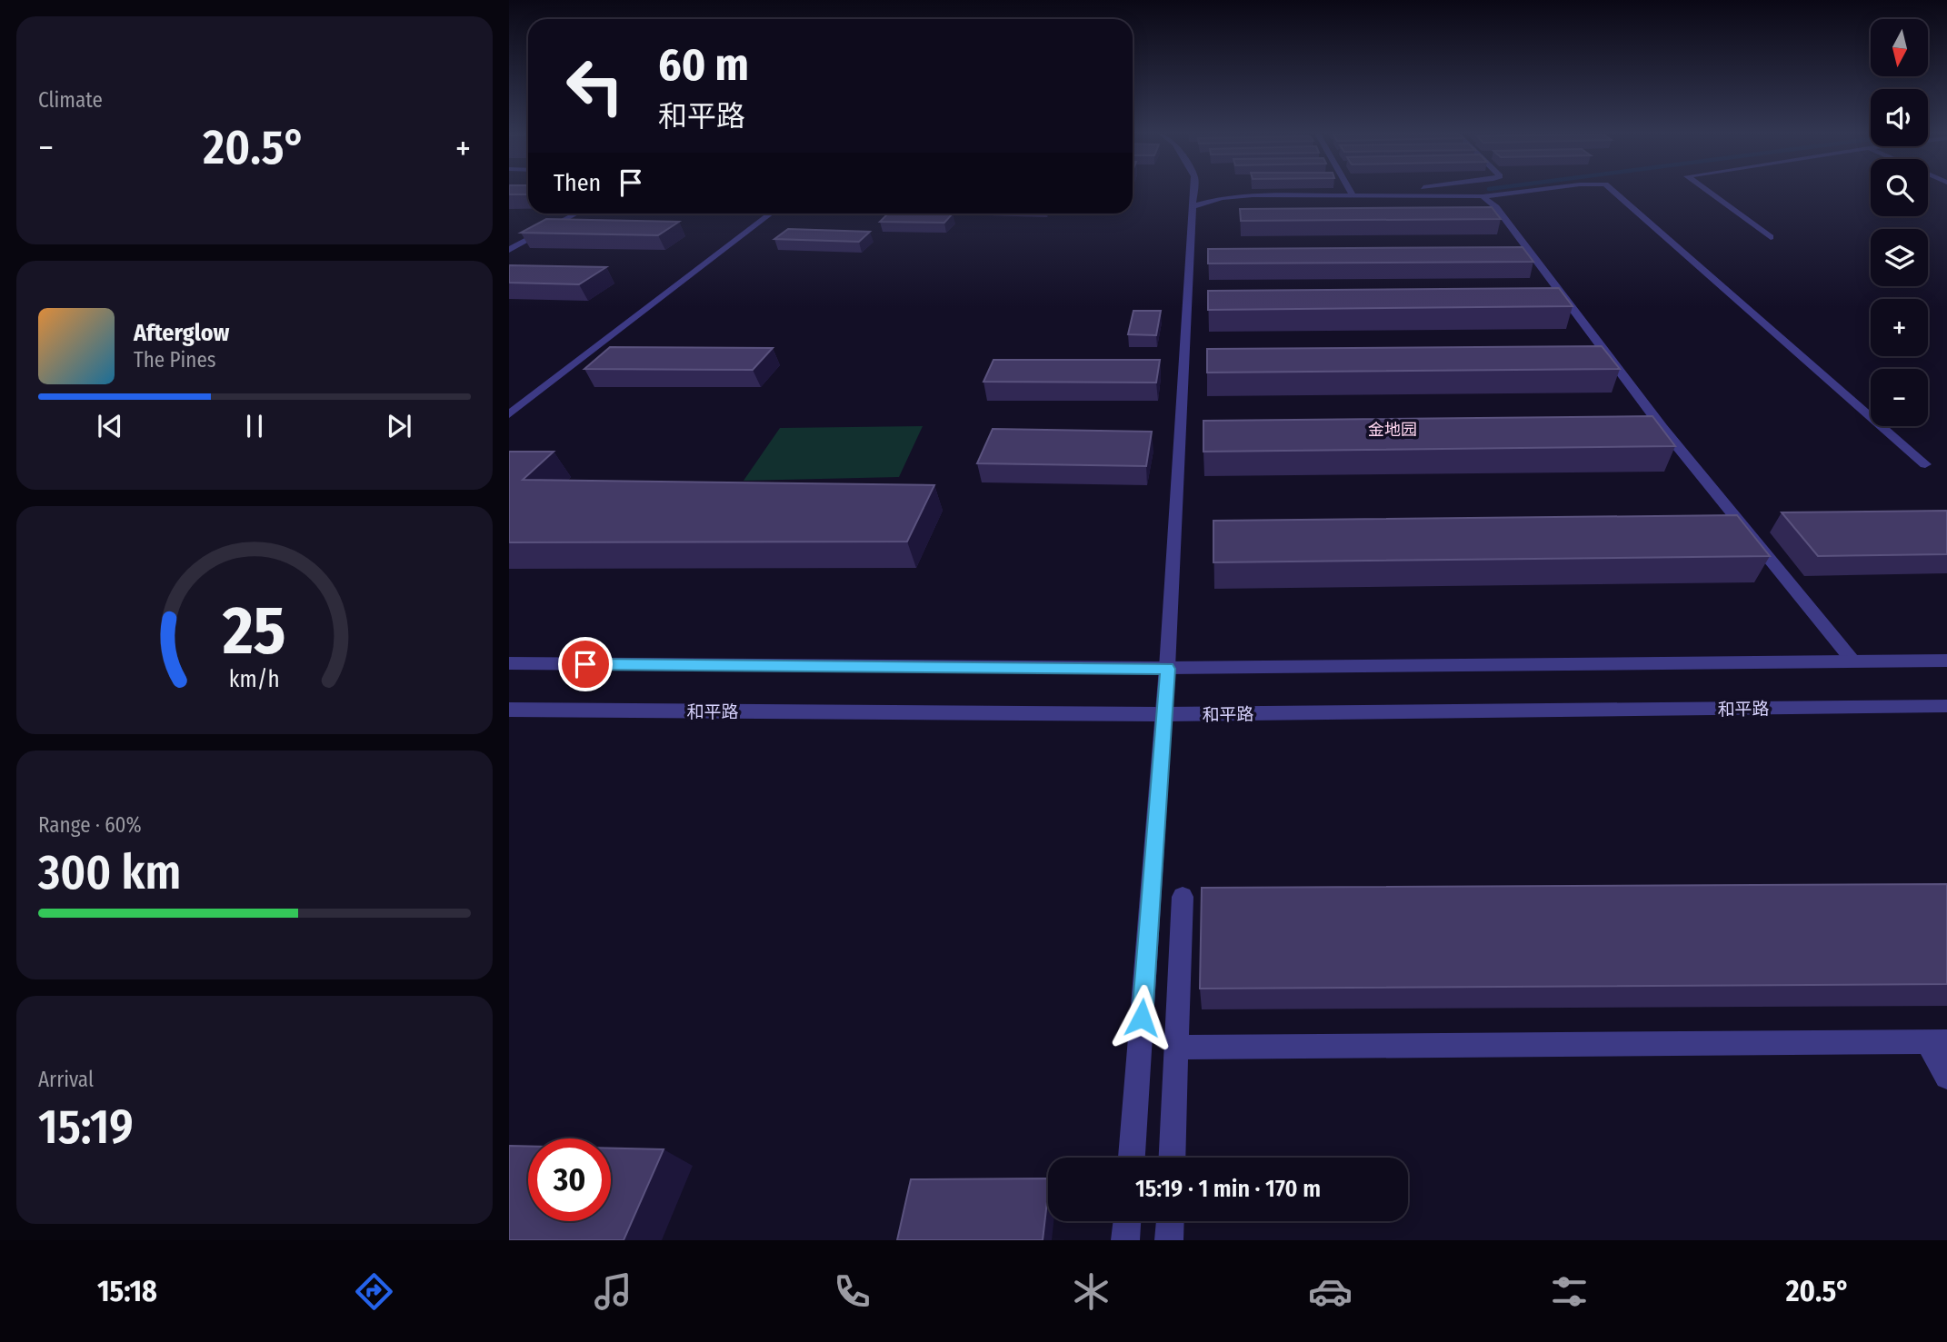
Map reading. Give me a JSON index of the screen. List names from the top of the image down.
{
  "streets": {
    "street": ["和平路"]
  },
  "districts": ["金地园"],
  "north": "bottom",
  "page": {
    "tile": [
      "Climate",
      ["Range · 60%", "300 km"],
      ["Arrival", "15:19"]
    ],
    "map_buttons": ["+", "−"],
    "turn": ["60 m", "和平路"],
    "heat": ["−", "20.5°", "+"],
    "then": "Then",
    "song": ["Afterglow", "The Pines"],
    "limit": "30",
    "trip": "15:19 · 1 min · 170 m",
    "tabs": ["15:18", "20.5°"],
    "gauge": ["25", "km/h"]
  }
}
